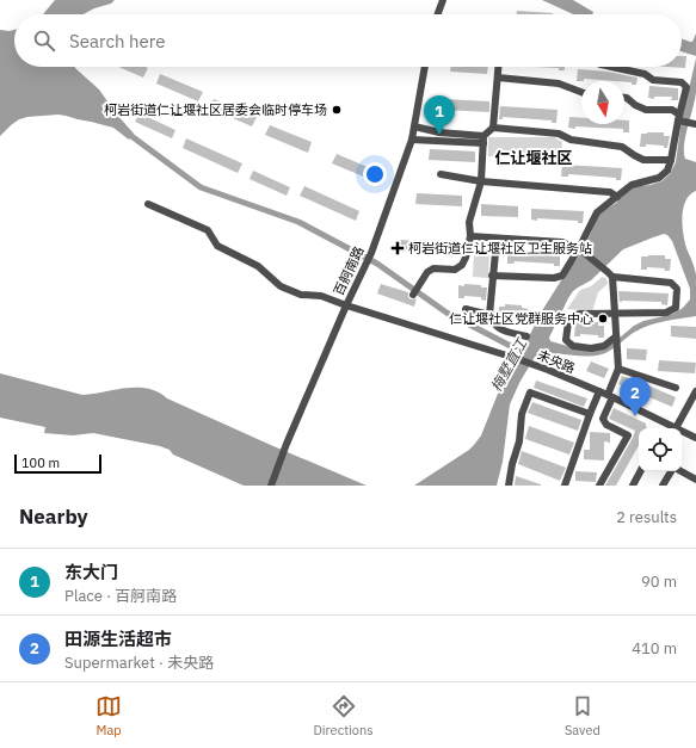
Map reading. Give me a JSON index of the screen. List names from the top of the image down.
{
  "streets": {
    "street": ["百舸南路", "未央路"]
  },
  "crossings": [
    ["百舸南路", "未央路"]
  ],
  "districts": ["仁让堰社区"],
  "water": ["梅墅直江"],
  "places": {
    "other": ["柯岩街道仁让堰社区居委会临时停车场", "仁让堰社区党群服务中心"],
    "health": ["柯岩街道仁让堰社区卫生服务站"]
  },
  "scale_bar": "100 m",
  "north": "bottom",
  "page": {
    "search": "Search here",
    "pins": ["1", "2"],
    "scale": "100 m",
    "heading": ["Nearby", "2 results"],
    "list": [
      {
        "mark": "1",
        "name": "东大门",
        "note": "Place · 百舸南路",
        "value": "90 m"
      },
      {
        "mark": "2",
        "name": "田源生活超市",
        "note": "Supermarket · 未央路",
        "value": "410 m"
      }
    ],
    "nav": ["Map", "Directions", "Saved"]
  }
}
